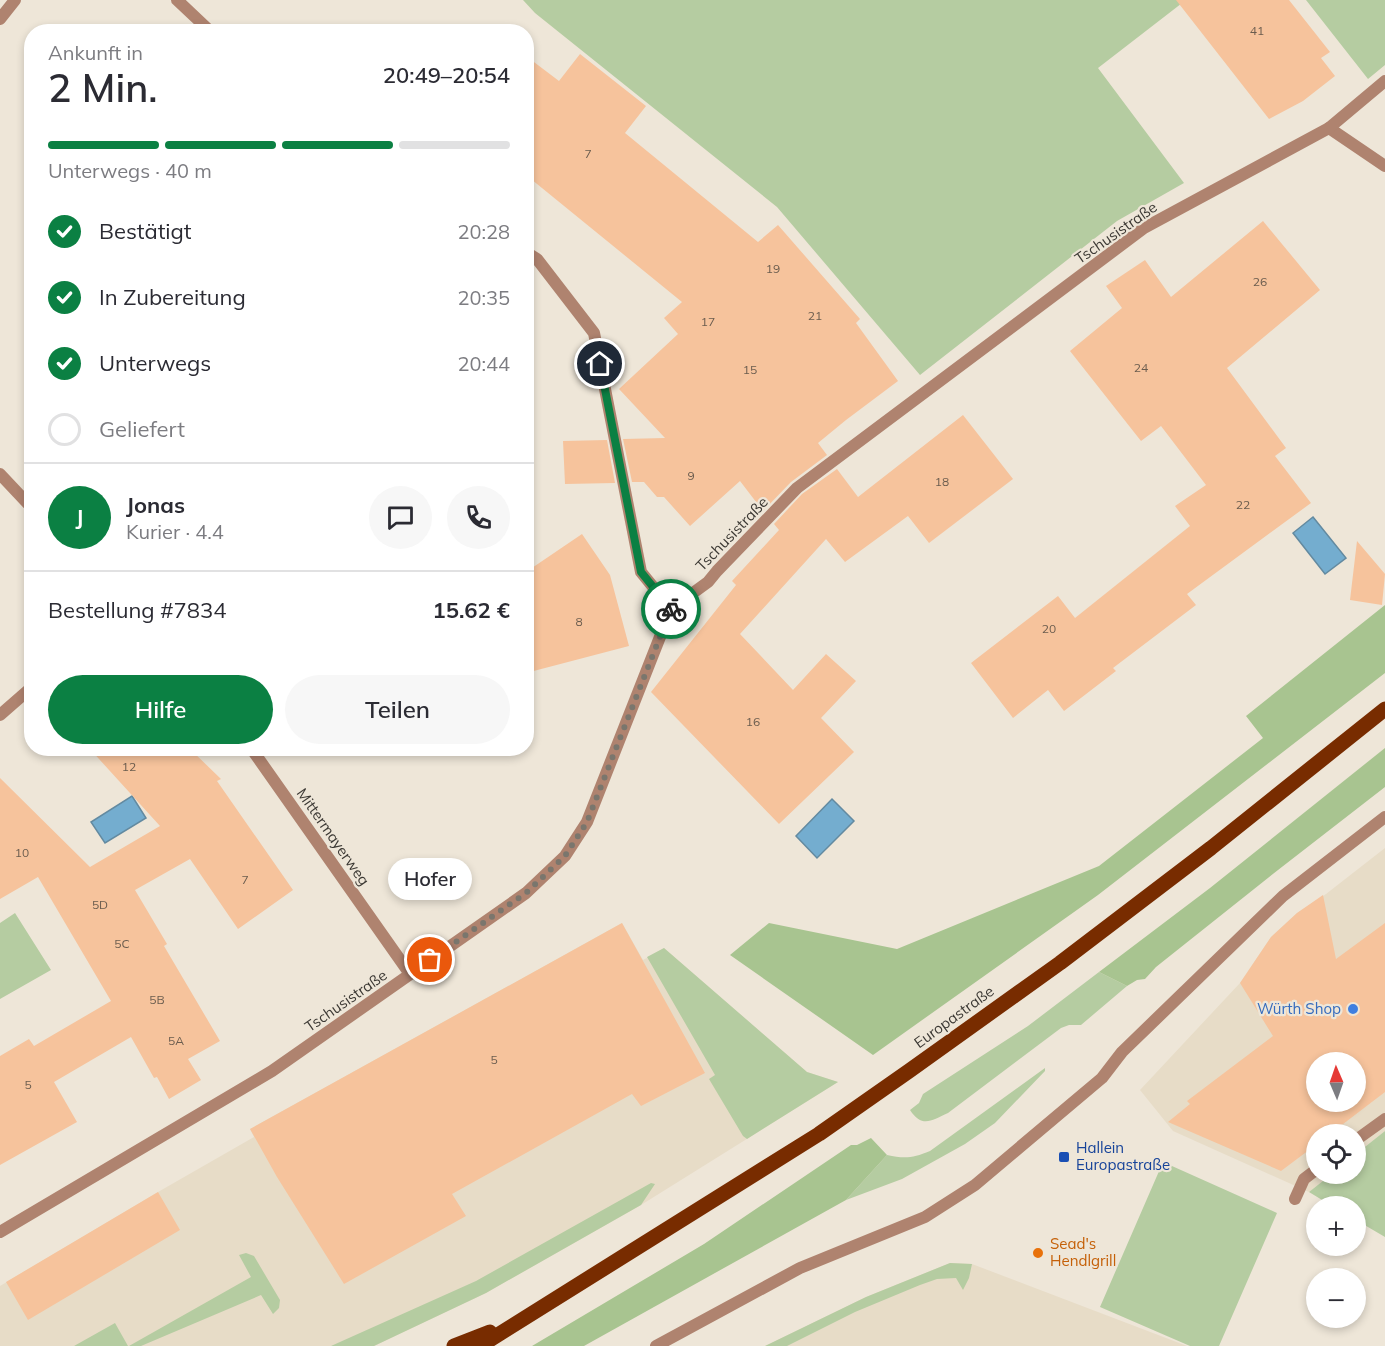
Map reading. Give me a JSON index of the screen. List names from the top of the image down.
{
  "streets": {
    "main road": ["Europastraße"],
    "street": ["Tschusistraße", "Mittermayerweg"]
  },
  "crossings": [
    ["Tschusistraße", "Mittermayerweg"]
  ],
  "places": {
    "other": ["Hofer", "Würth Shop", "Sead's Hendlgrill"],
    "transit": ["Hallein Europastraße"]
  },
  "house_numbers": [
    "41",
    "7",
    "19",
    "26",
    "21",
    "17",
    "24",
    "15",
    "9",
    "18",
    "22",
    "8",
    "20",
    "16",
    "12",
    "10",
    "7",
    "5D",
    "5C",
    "5B",
    "5A",
    "5",
    "5"
  ],
  "north": "top",
  "page": {
    "heading": ["2 Min.", "Ankunft in", "20:49–20:54"],
    "panel": [
      "Jonas",
      "Kurier · 4.4",
      "Bestellung #7834",
      "15.62 €"
    ],
    "bar": "Unterwegs · 40 m",
    "list": [
      ["Bestätigt", "20:28"],
      ["In Zubereitung", "20:35"],
      ["Unterwegs", "20:44"],
      "Geliefert"
    ],
    "round": "J",
    "buttons": ["Hilfe", "Teilen"],
    "bubble": "Hofer",
    "map_buttons": ["+", "−"]
  }
}
